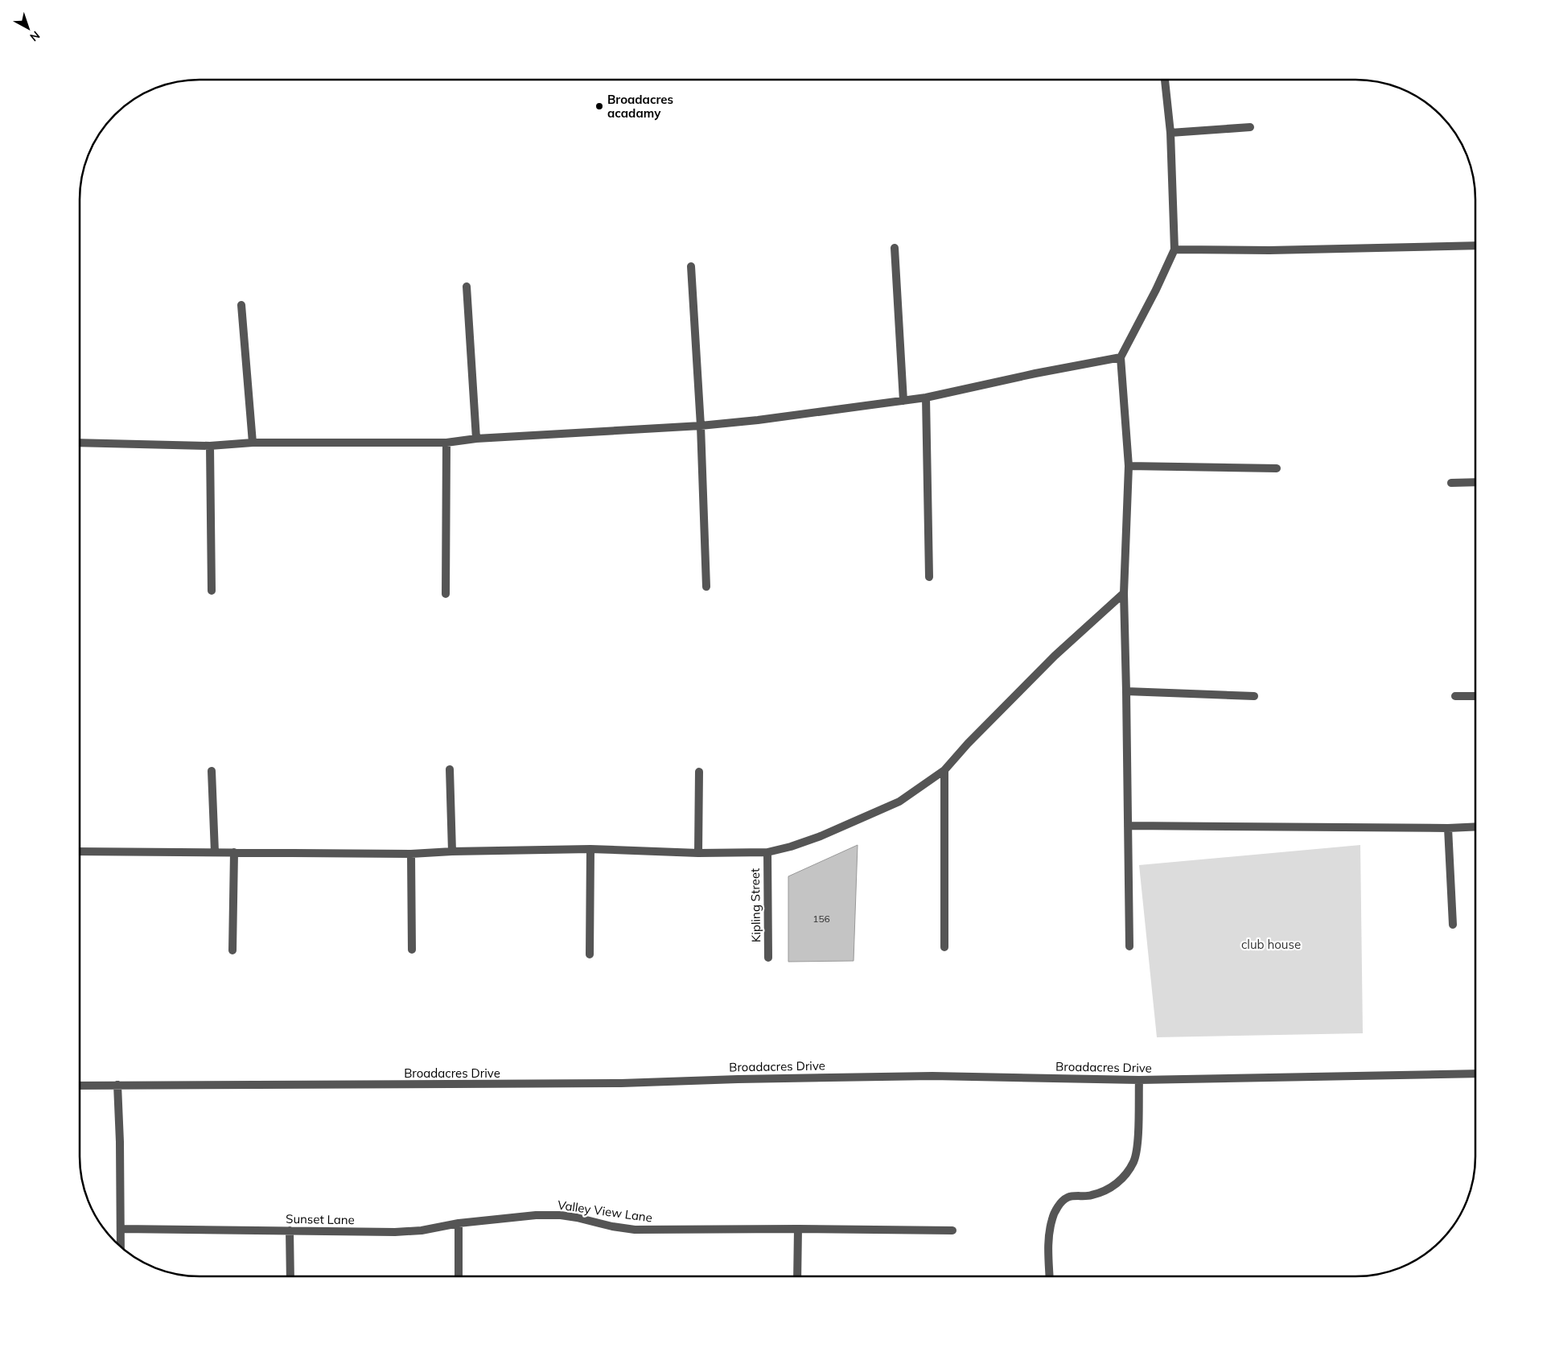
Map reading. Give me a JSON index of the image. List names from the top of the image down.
{
  "streets": {
    "street": [
      "Kipling Street",
      "Broadacres Drive",
      "Valley View Lane",
      "Sunset Lane"
    ]
  },
  "crossings": [
    ["Valley View Lane", "Sunset Lane"]
  ],
  "parks": ["club house"],
  "places": ["Broadacres acadamy"],
  "house_numbers": ["156"],
  "north": "bottom right"
}
